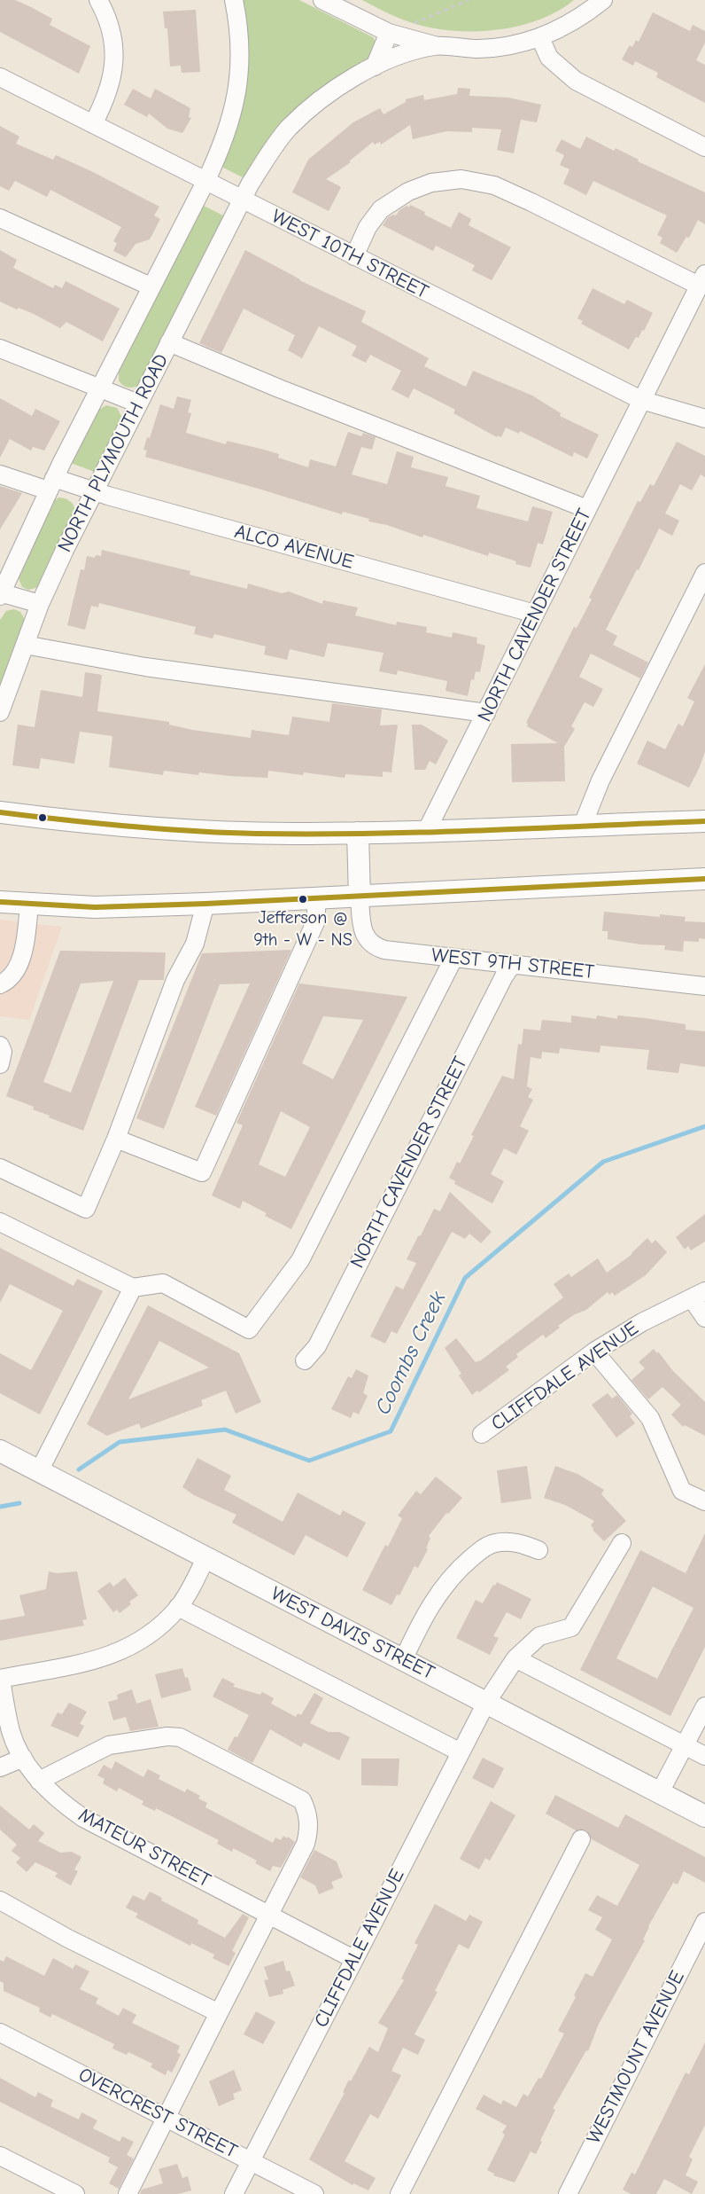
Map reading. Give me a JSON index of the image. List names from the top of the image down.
{
  "streets": {
    "main road": ["WEST DAVIS STREET"],
    "street": [
      "WEST 10TH STREET",
      "NORTH PLYMOUTH ROAD",
      "ALCO AVENUE",
      "NORTH CAVENDER STREET",
      "WEST 9TH STREET",
      "CLIFFDALE AVENUE",
      "MATEUR STREET",
      "WESTMOUNT AVENUE",
      "OVERCREST STREET"
    ]
  },
  "crossings": [
    ["WEST 10TH STREET", "NORTH PLYMOUTH ROAD"],
    ["WEST 10TH STREET", "NORTH CAVENDER STREET"],
    ["NORTH PLYMOUTH ROAD", "ALCO AVENUE"],
    ["ALCO AVENUE", "NORTH CAVENDER STREET"],
    ["NORTH CAVENDER STREET", "WEST 9TH STREET"],
    ["CLIFFDALE AVENUE", "WEST DAVIS STREET"],
    ["CLIFFDALE AVENUE", "MATEUR STREET"],
    ["CLIFFDALE AVENUE", "OVERCREST STREET"]
  ],
  "water": ["Coombs Creek"],
  "places": ["Jefferson @ 9th - W - NS"]
}
